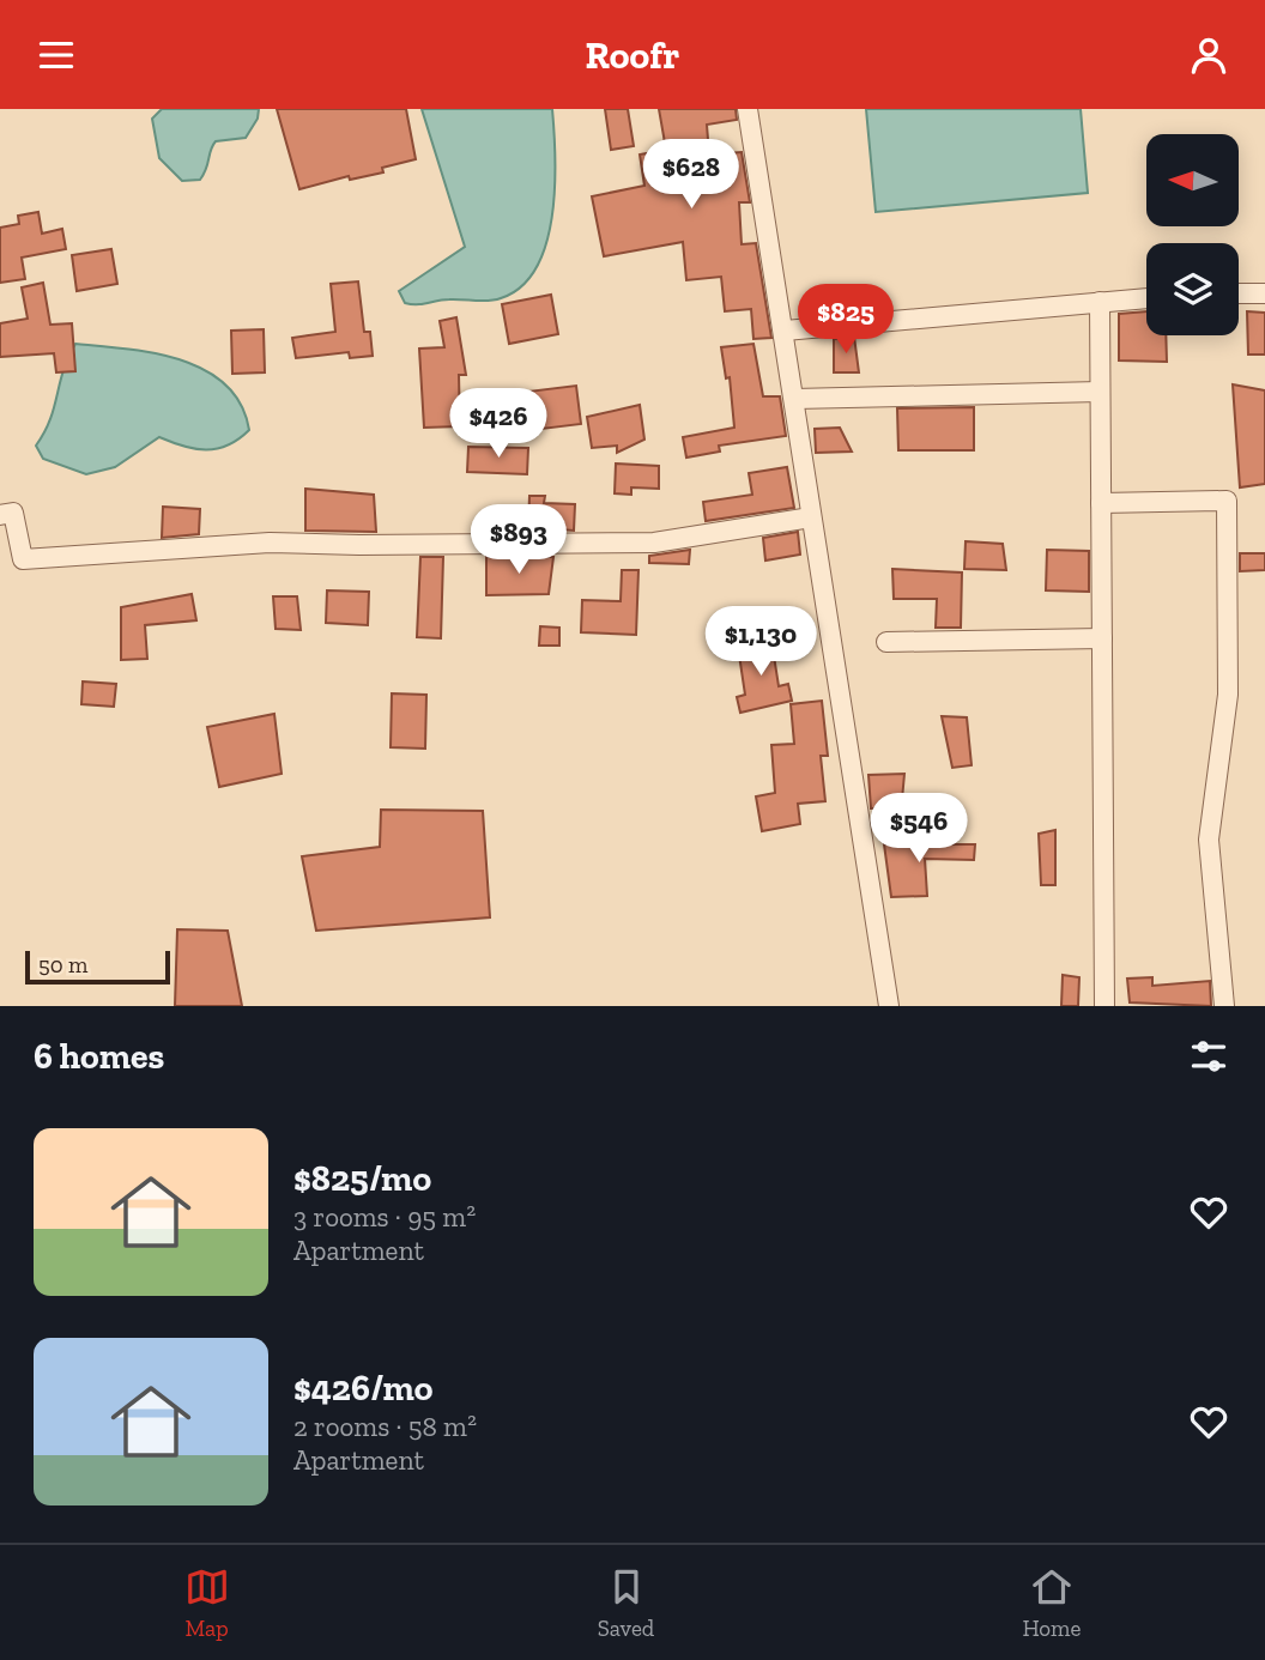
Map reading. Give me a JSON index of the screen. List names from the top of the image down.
{
  "scale_bar": "50 m",
  "north": "left",
  "page": {
    "header": "Roofr",
    "price": [
      "$628",
      "$825",
      "$426",
      "$893",
      "$1,130",
      "$546"
    ],
    "scale": "50 m",
    "heading": "6 homes",
    "list": [
      {
        "name": "$825/mo",
        "note": "3 rooms · 95 m² · Apartment"
      },
      {
        "name": "$426/mo",
        "note": "2 rooms · 58 m² · Apartment"
      }
    ],
    "tabs": ["Map", "Saved", "Home"]
  }
}
